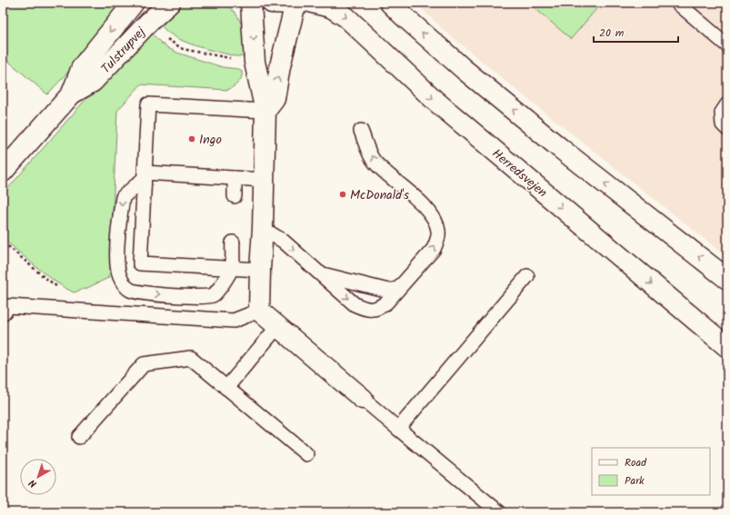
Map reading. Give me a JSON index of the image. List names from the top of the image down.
{
  "streets": {
    "street": ["Tulstrupvej", "Herredsvejen"]
  },
  "places": ["Ingo", "McDonald's"],
  "legend": ["Road", "Park"],
  "scale_bar": "20 m",
  "north": "bottom left"
}
